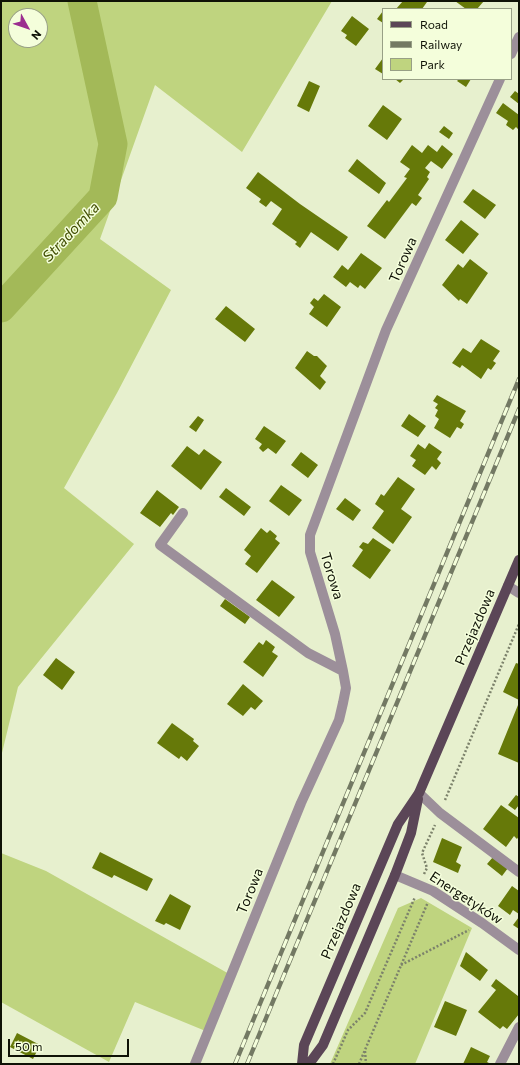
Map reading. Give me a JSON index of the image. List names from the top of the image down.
{
  "streets": {
    "main road": ["Przejazdowa"],
    "street": ["Torowa", "Energetyków"]
  },
  "crossings": [
    ["Przejazdowa", "Energetyków"]
  ],
  "water": ["Stradomka"],
  "legend": ["Road", "Railway", "Park"],
  "scale_bar": "50 m",
  "north": "bottom right"
}
